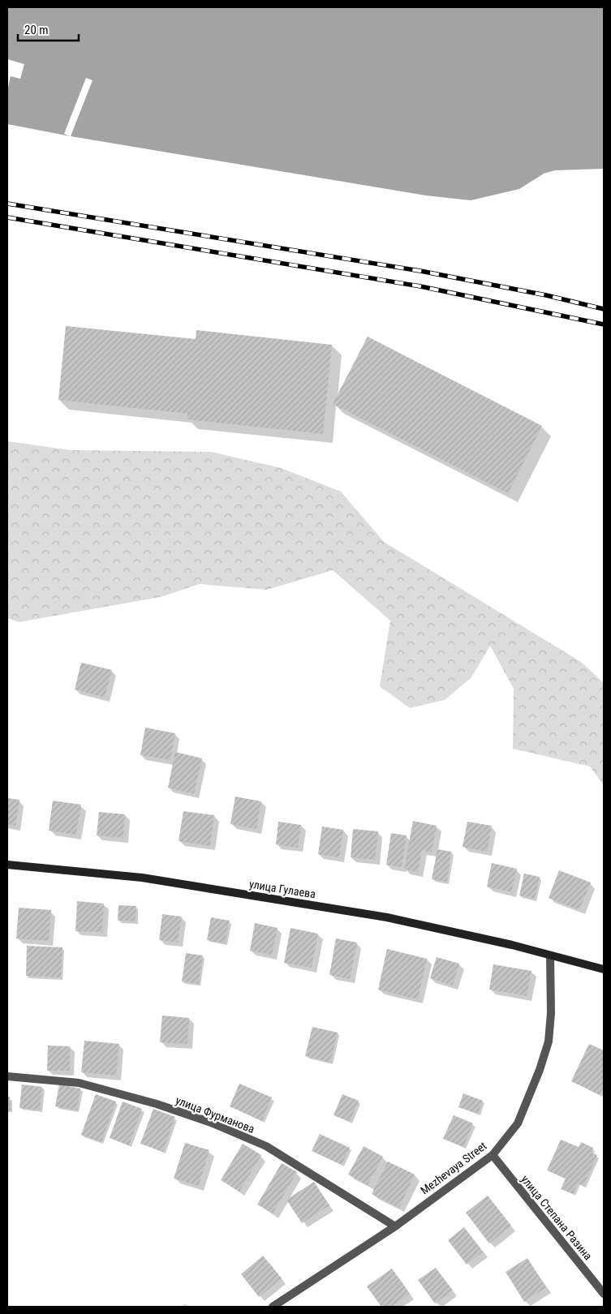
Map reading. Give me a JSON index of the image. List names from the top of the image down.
{
  "streets": {
    "main road": ["улица Гулаева"],
    "street": ["улица Фурманова", "Mezhevaya Street", "улица Степана Разина"]
  },
  "crossings": [
    ["улица Гулаева", "Mezhevaya Street"],
    ["улица Фурманова", "Mezhevaya Street"],
    ["Mezhevaya Street", "улица Степана Разина"]
  ],
  "scale_bar": "20 m"
}
